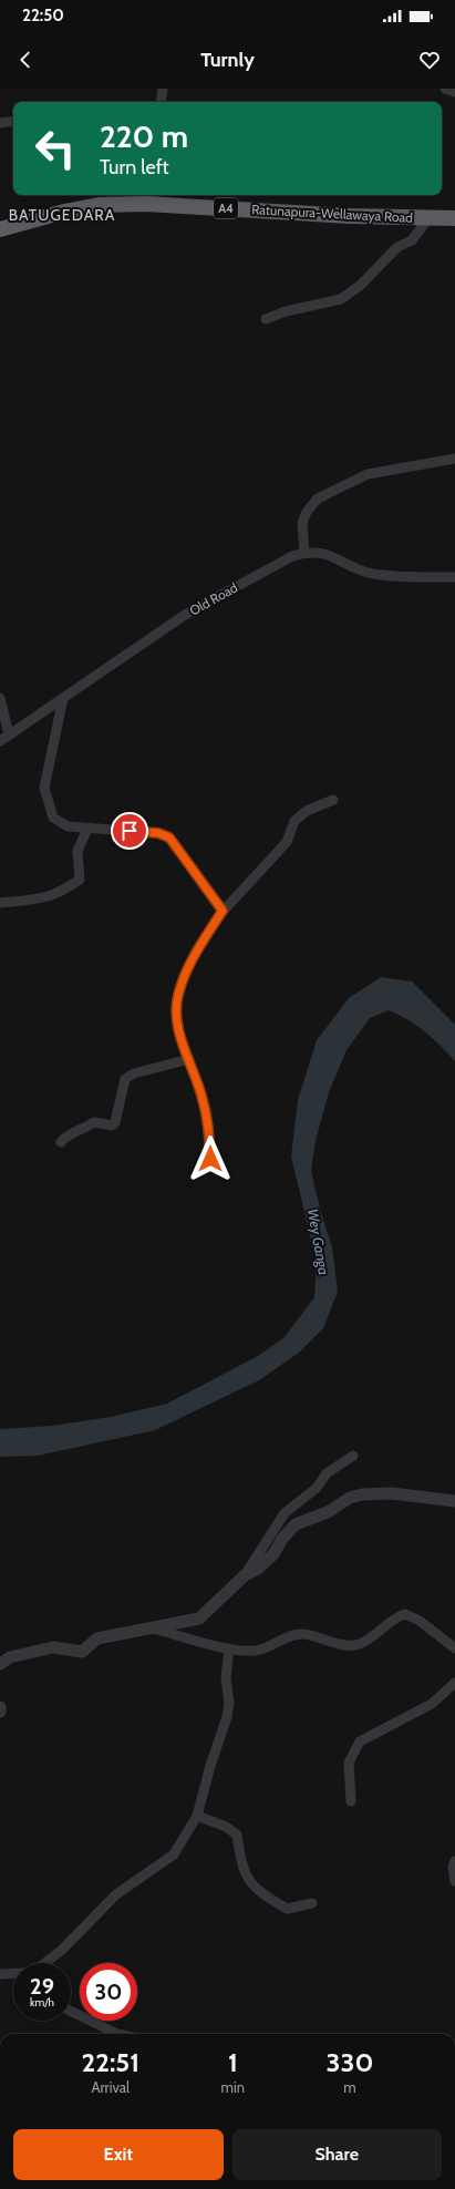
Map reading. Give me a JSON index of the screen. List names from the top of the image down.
{
  "streets": {
    "highway": ["A4", "Ratunapura-Wellawaya Road"],
    "street": ["Old Road"]
  },
  "districts": ["BATUGEDARA"],
  "water": ["Wey Ganga"],
  "page": {
    "status": "22:50",
    "header": "Turnly",
    "turn": ["220 m", "Turn left"],
    "speed": "29 km/h",
    "limit": "30",
    "eta": [
      "22:51",
      "Arrival",
      "1",
      "min",
      "330",
      "m"
    ],
    "buttons": ["Exit", "Share"]
  }
}
